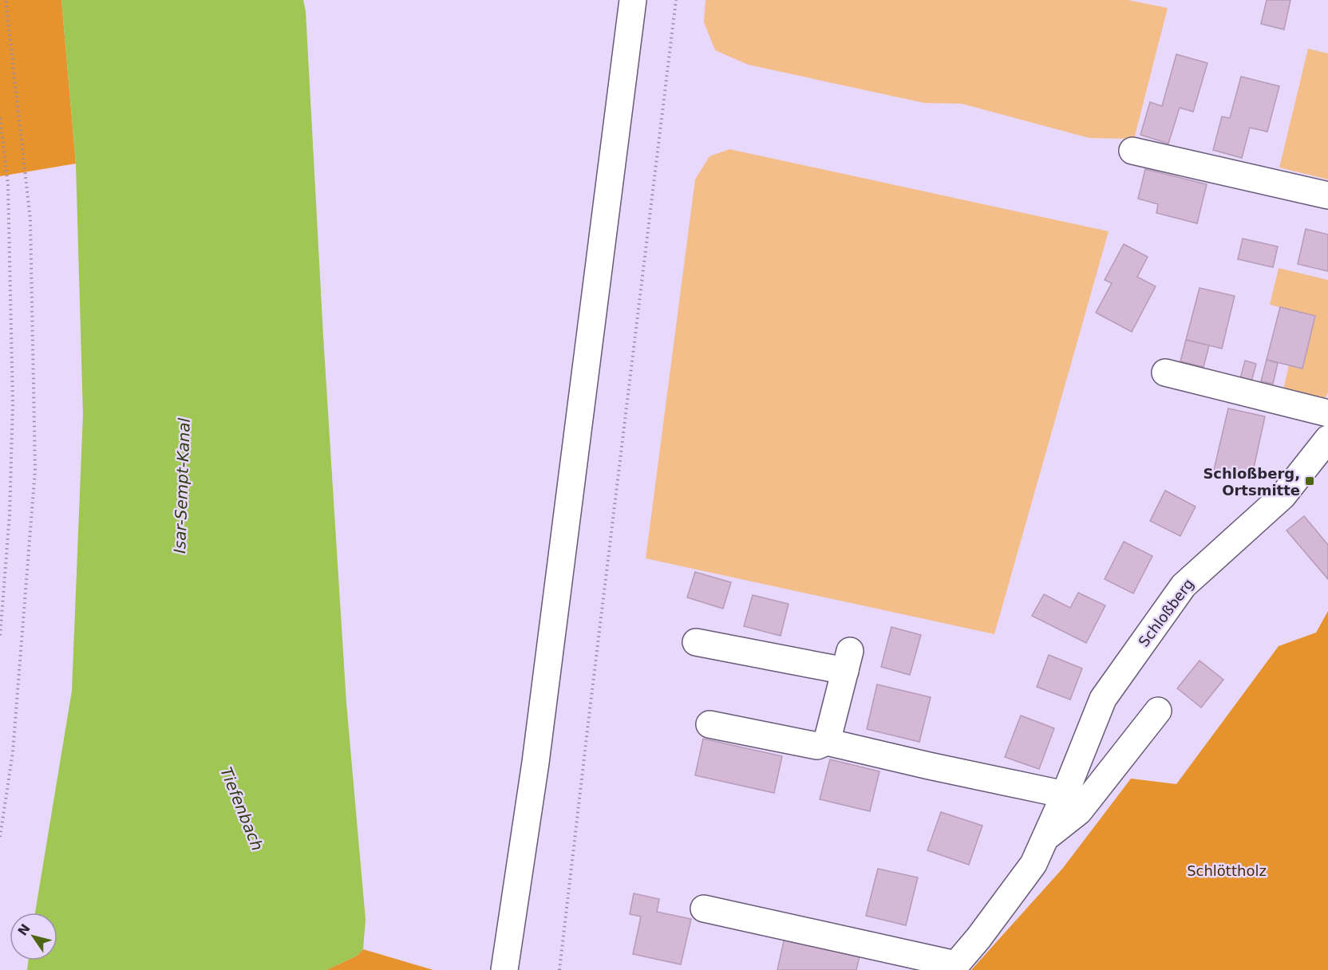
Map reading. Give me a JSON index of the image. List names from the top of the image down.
{
  "streets": {
    "main road": ["Schloßberg"]
  },
  "water": ["Isar-Sempt-Kanal", "Tiefenbach"],
  "parks": ["Schlöttholz"],
  "places": {
    "transit": ["Schloßberg, Ortsmitte"]
  },
  "north": "top left"
}
